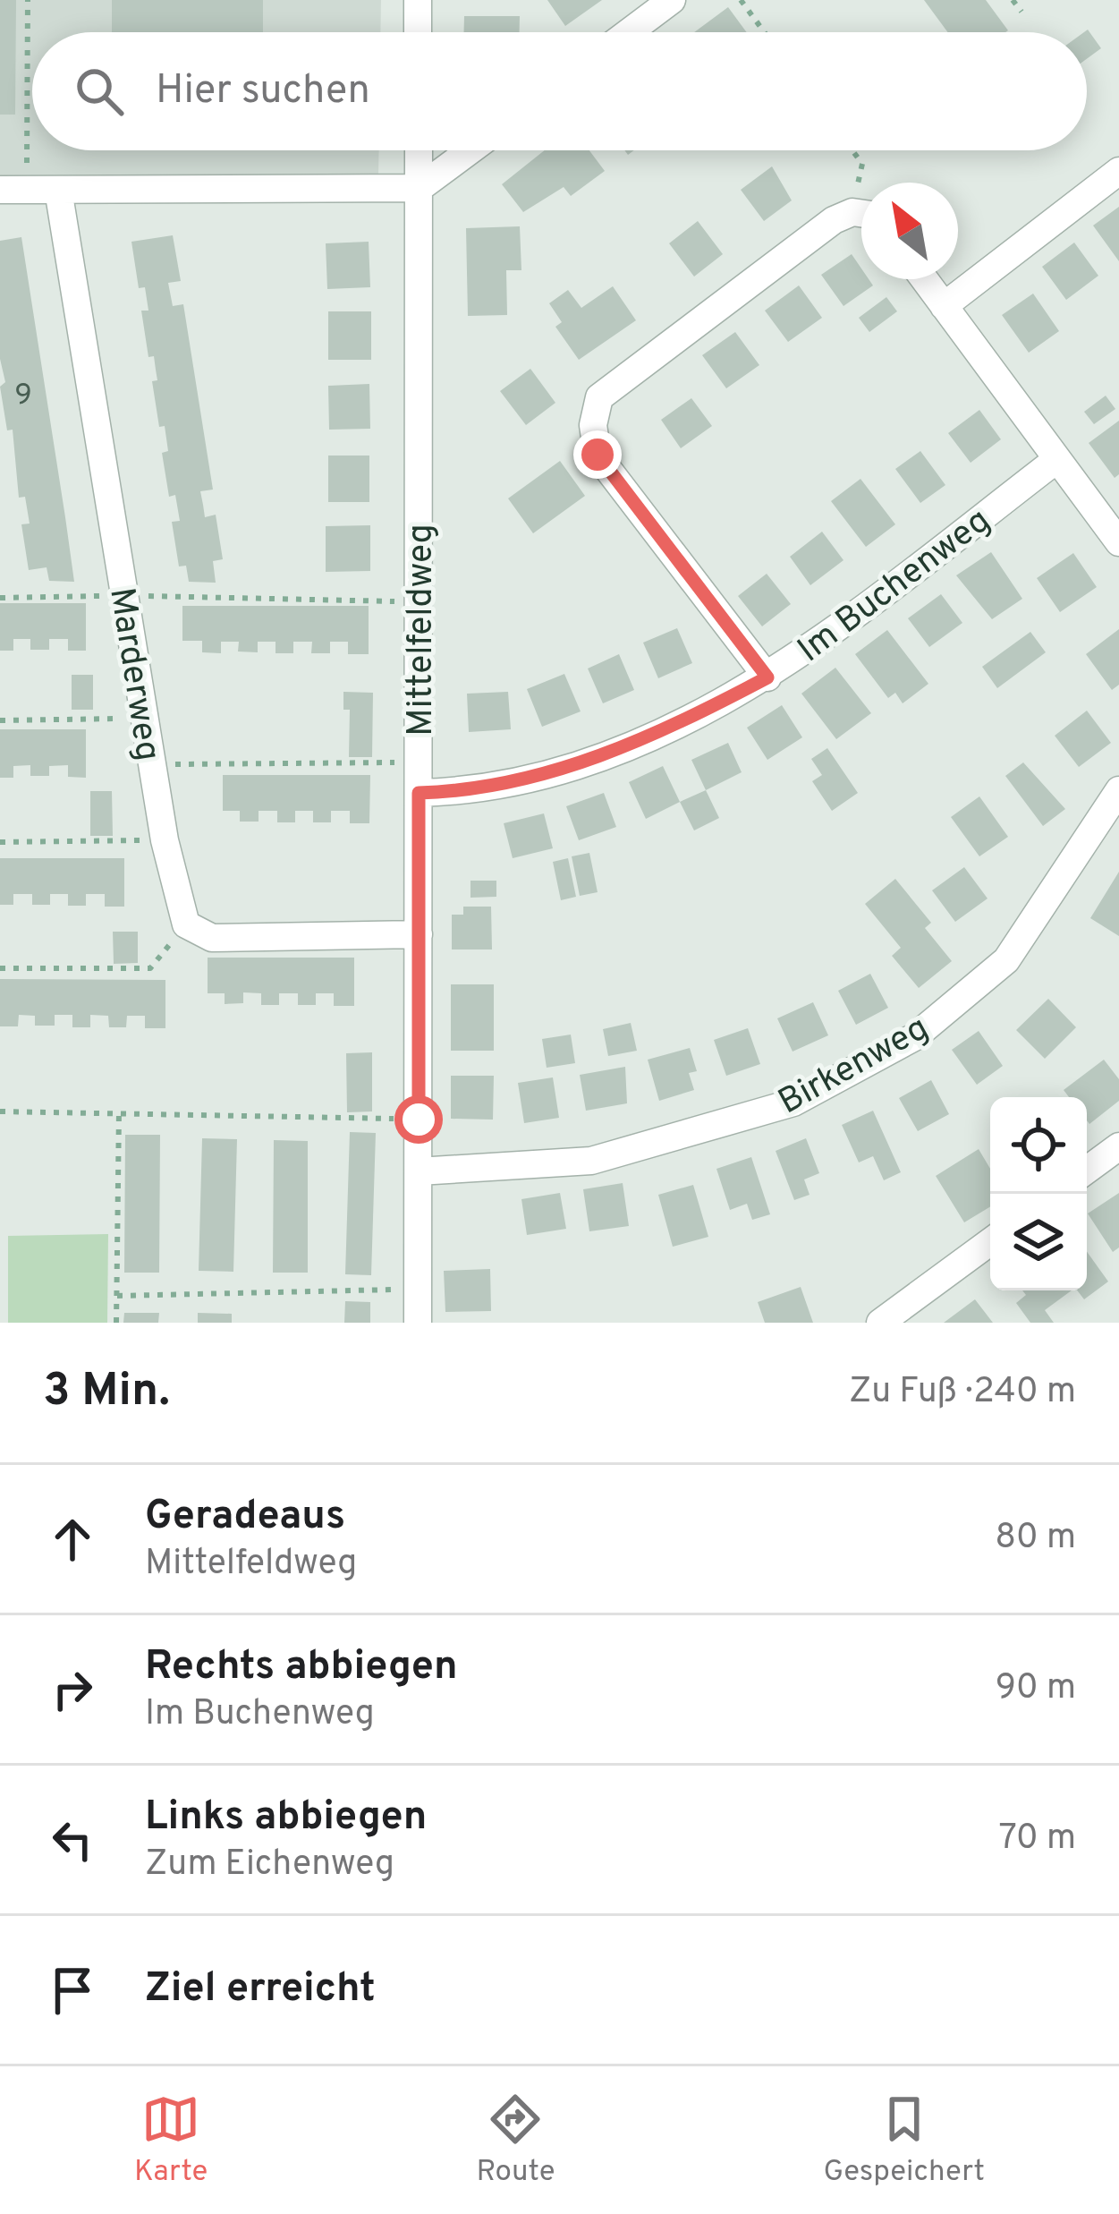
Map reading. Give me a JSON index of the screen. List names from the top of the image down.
{
  "streets": {
    "street": [
      "Im Buchenweg",
      "Mittelfeldweg",
      "Marderweg",
      "Birkenweg"
    ]
  },
  "crossings": [
    ["Im Buchenweg", "Mittelfeldweg"],
    ["Mittelfeldweg", "Birkenweg"]
  ],
  "house_numbers": ["9"],
  "north": "top left",
  "page": {
    "search": "Hier suchen",
    "heading": ["3 Min.", "Zu Fuß · 240 m"],
    "list": [
      ["Geradeaus", "Mittelfeldweg", "80 m"],
      ["Rechts abbiegen", "Im Buchenweg", "90 m"],
      ["Links abbiegen", "Zum Eichenweg", "70 m"],
      "Ziel erreicht"
    ],
    "nav": ["Karte", "Route", "Gespeichert"]
  }
}
